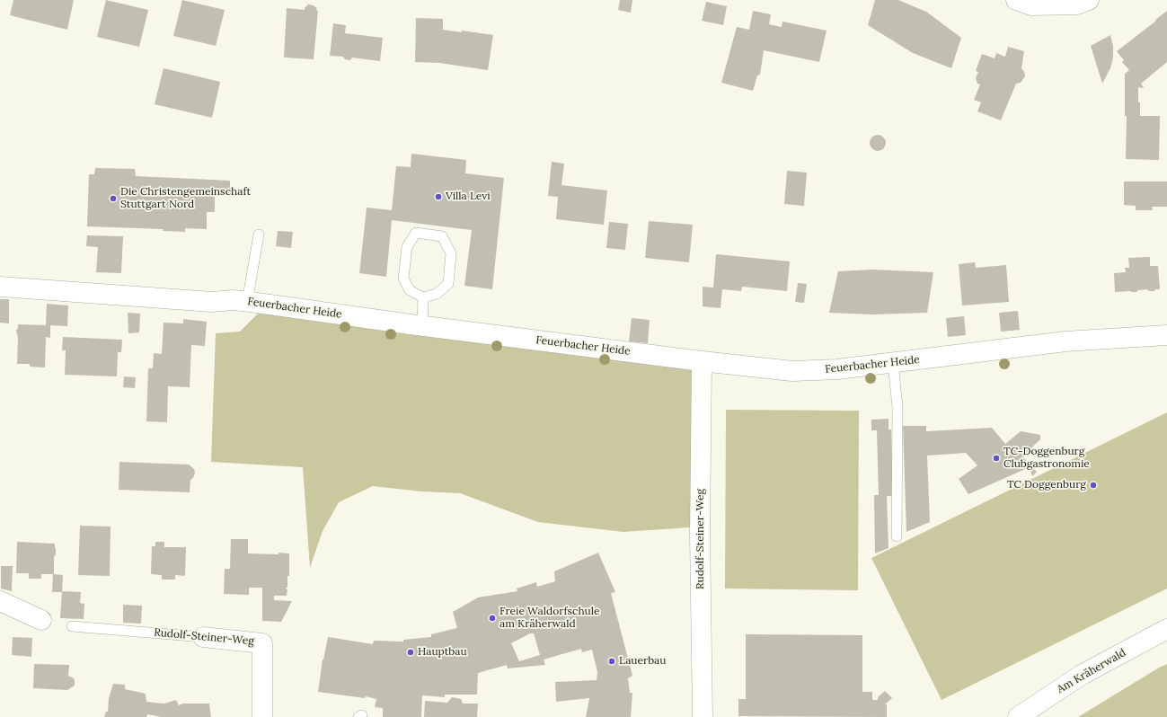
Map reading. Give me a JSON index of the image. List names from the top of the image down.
{
  "streets": {
    "street": ["Feuerbacher Heide", "Rudolf-Steiner-Weg", "Am Kräherwald"]
  },
  "crossings": [
    ["Feuerbacher Heide", "Rudolf-Steiner-Weg"]
  ],
  "places": [
    "Villa Levi",
    "Die Christengemeinschaft Stuttgart Nord",
    "TC-Doggenburg Clubgastronomie",
    "TC Doggenburg",
    "Freie Waldorfschule am Kräherwald",
    "Hauptbau",
    "Lauerbau"
  ]
}
